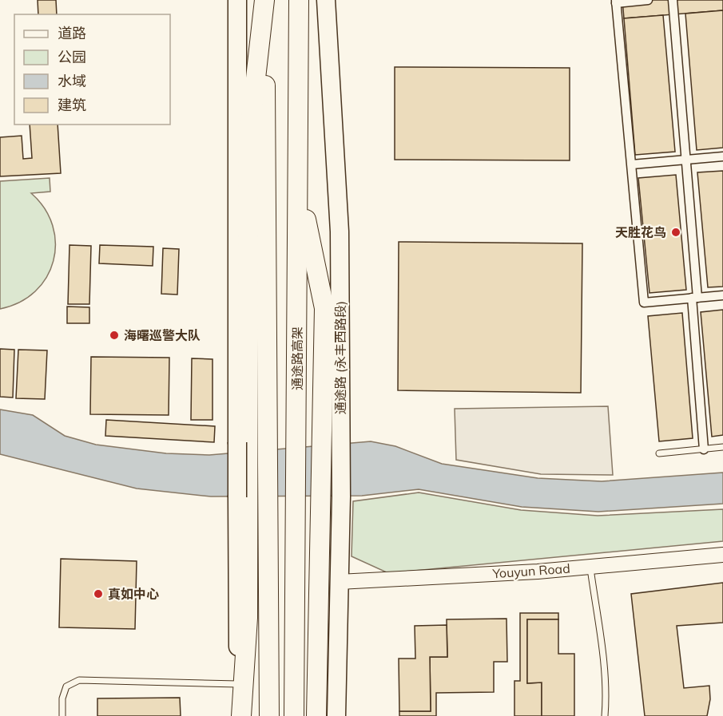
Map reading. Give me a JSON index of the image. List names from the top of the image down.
{
  "streets": {
    "highway": ["通途路高架"],
    "main road": ["通途路 (永丰西路段)"],
    "street": ["Youyun Road"]
  },
  "crossings": [
    ["通途路 (永丰西路段)", "Youyun Road"]
  ],
  "places": ["天胜花鸟", "海曙巡警大队", "真如中心"],
  "legend": [
    "道路",
    "公园",
    "水域",
    "建筑"
  ]
}
